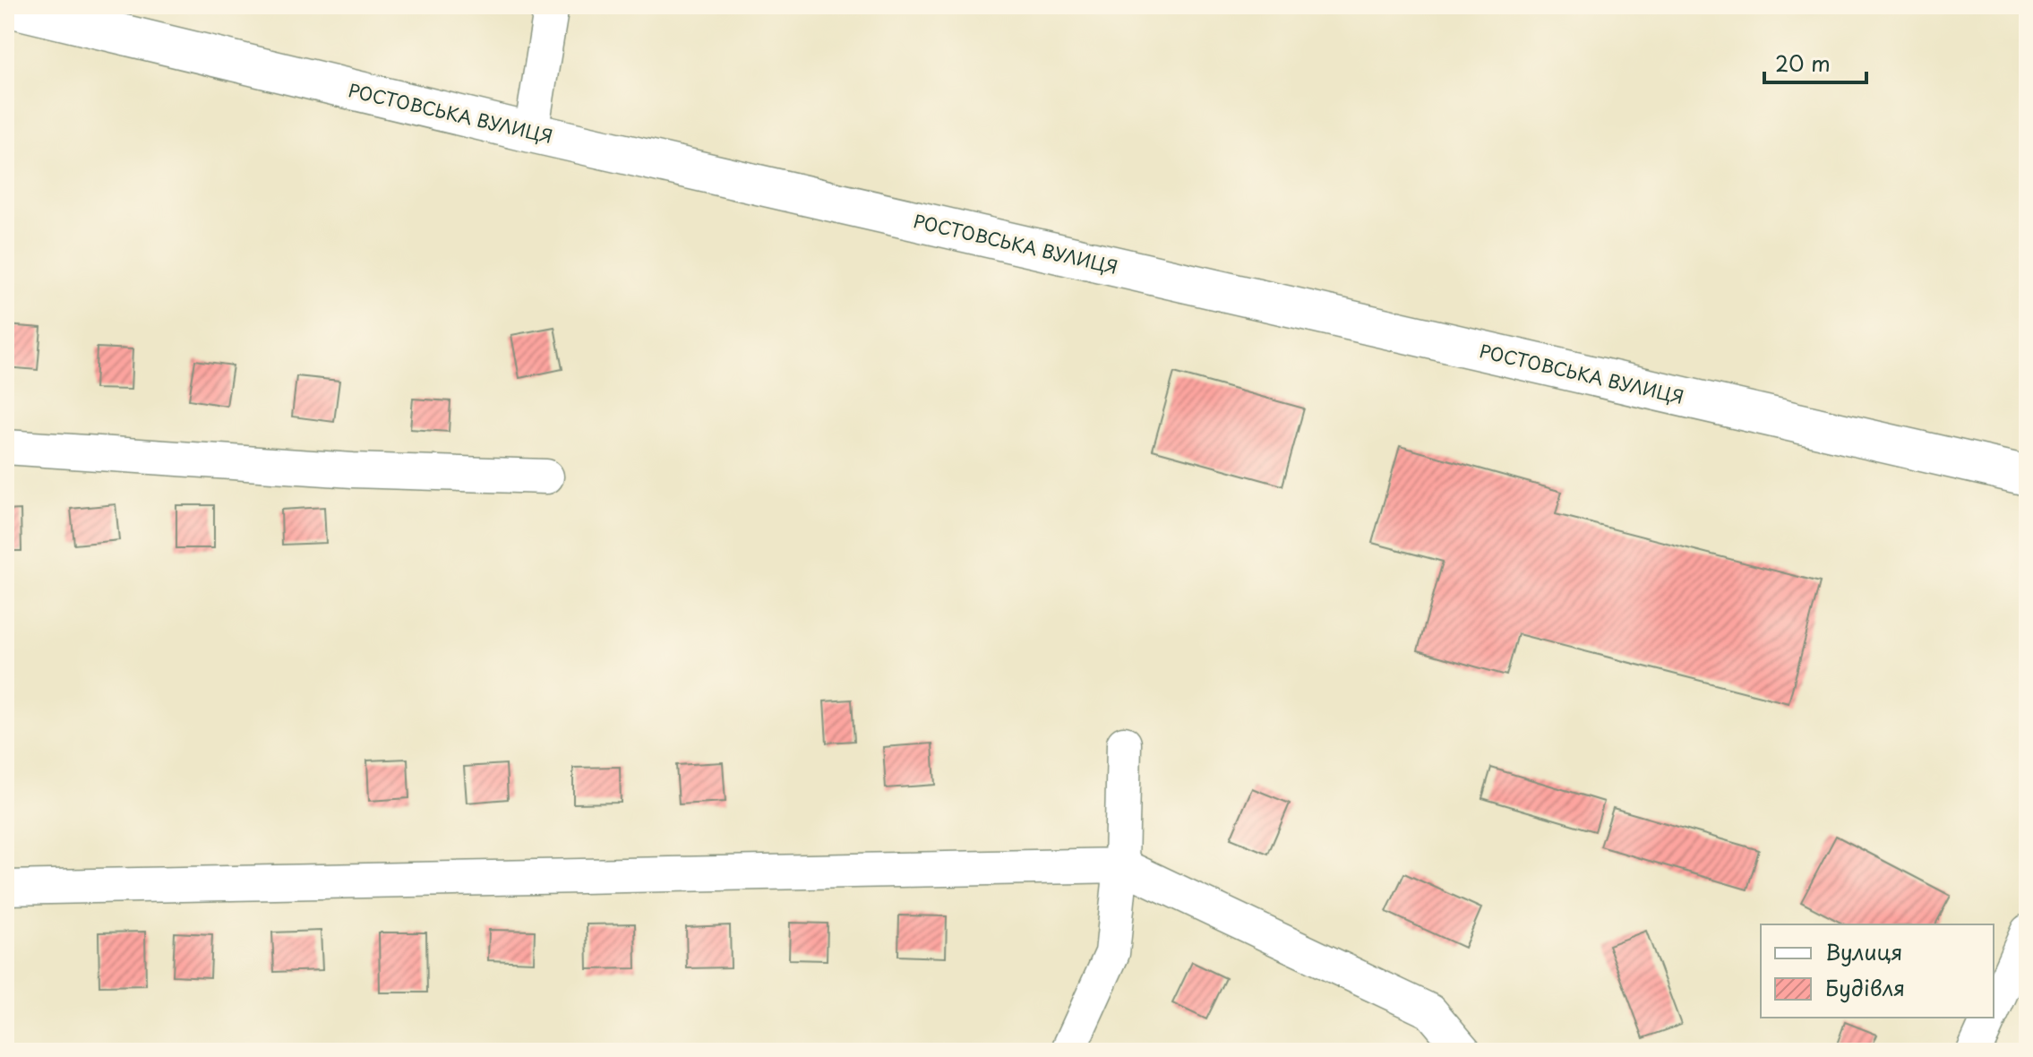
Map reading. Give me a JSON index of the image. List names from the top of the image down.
{
  "streets": {
    "highway": ["РОСТОВСЬКА ВУЛИЦЯ"]
  },
  "legend": ["Вулиця", "Будівля"],
  "scale_bar": "20 m"
}
